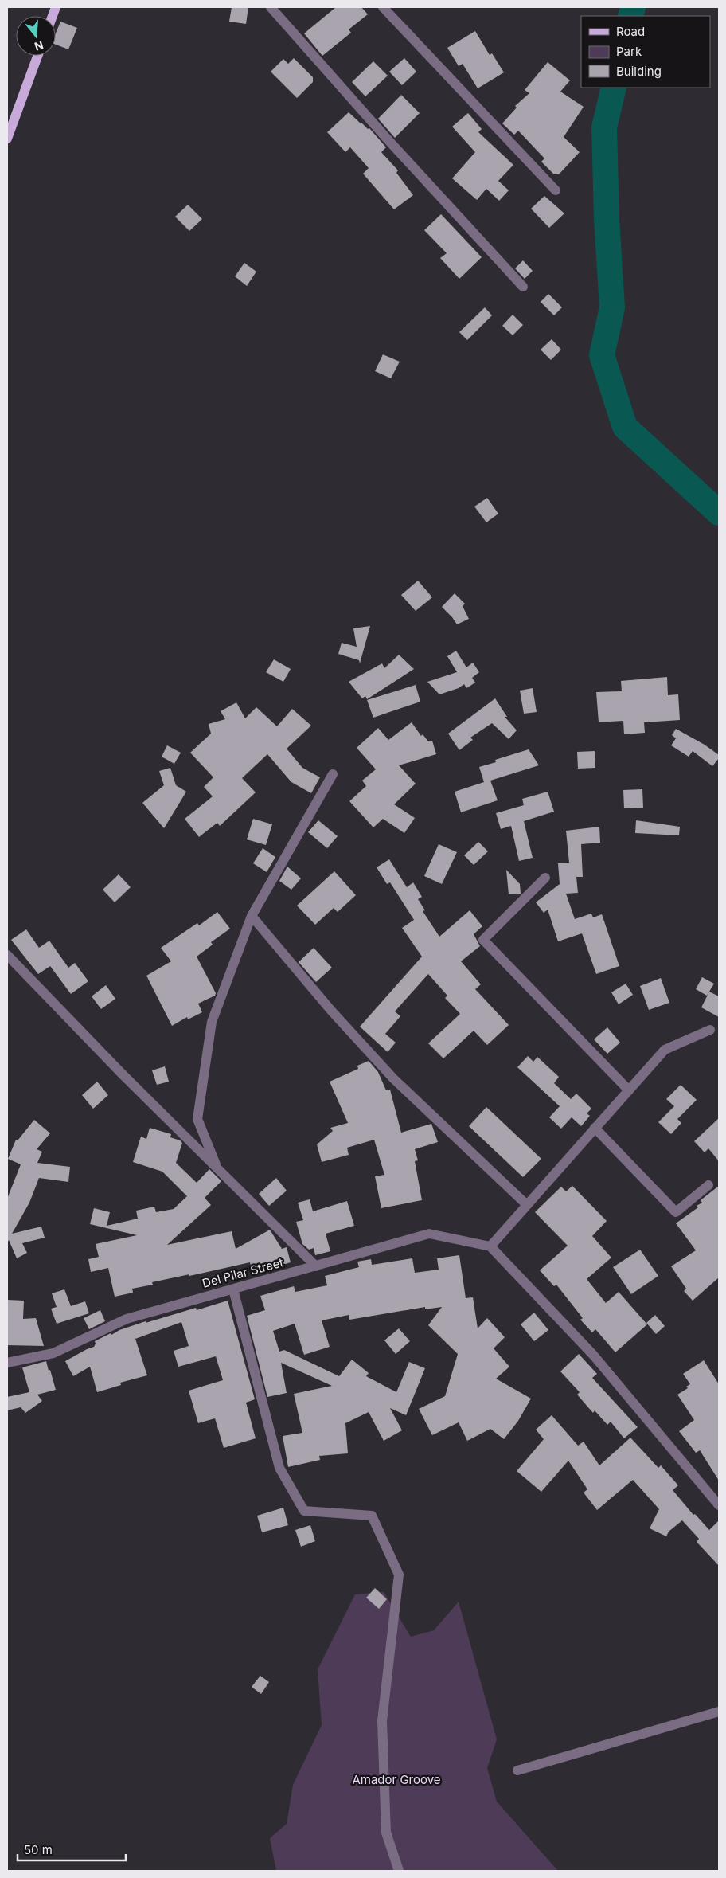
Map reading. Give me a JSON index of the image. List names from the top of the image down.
{
  "streets": {
    "street": ["Del Pilar Street"]
  },
  "parks": ["Amador Groove"],
  "legend": ["Road", "Park", "Building"],
  "scale_bar": "50 m",
  "north": "bottom"
}
